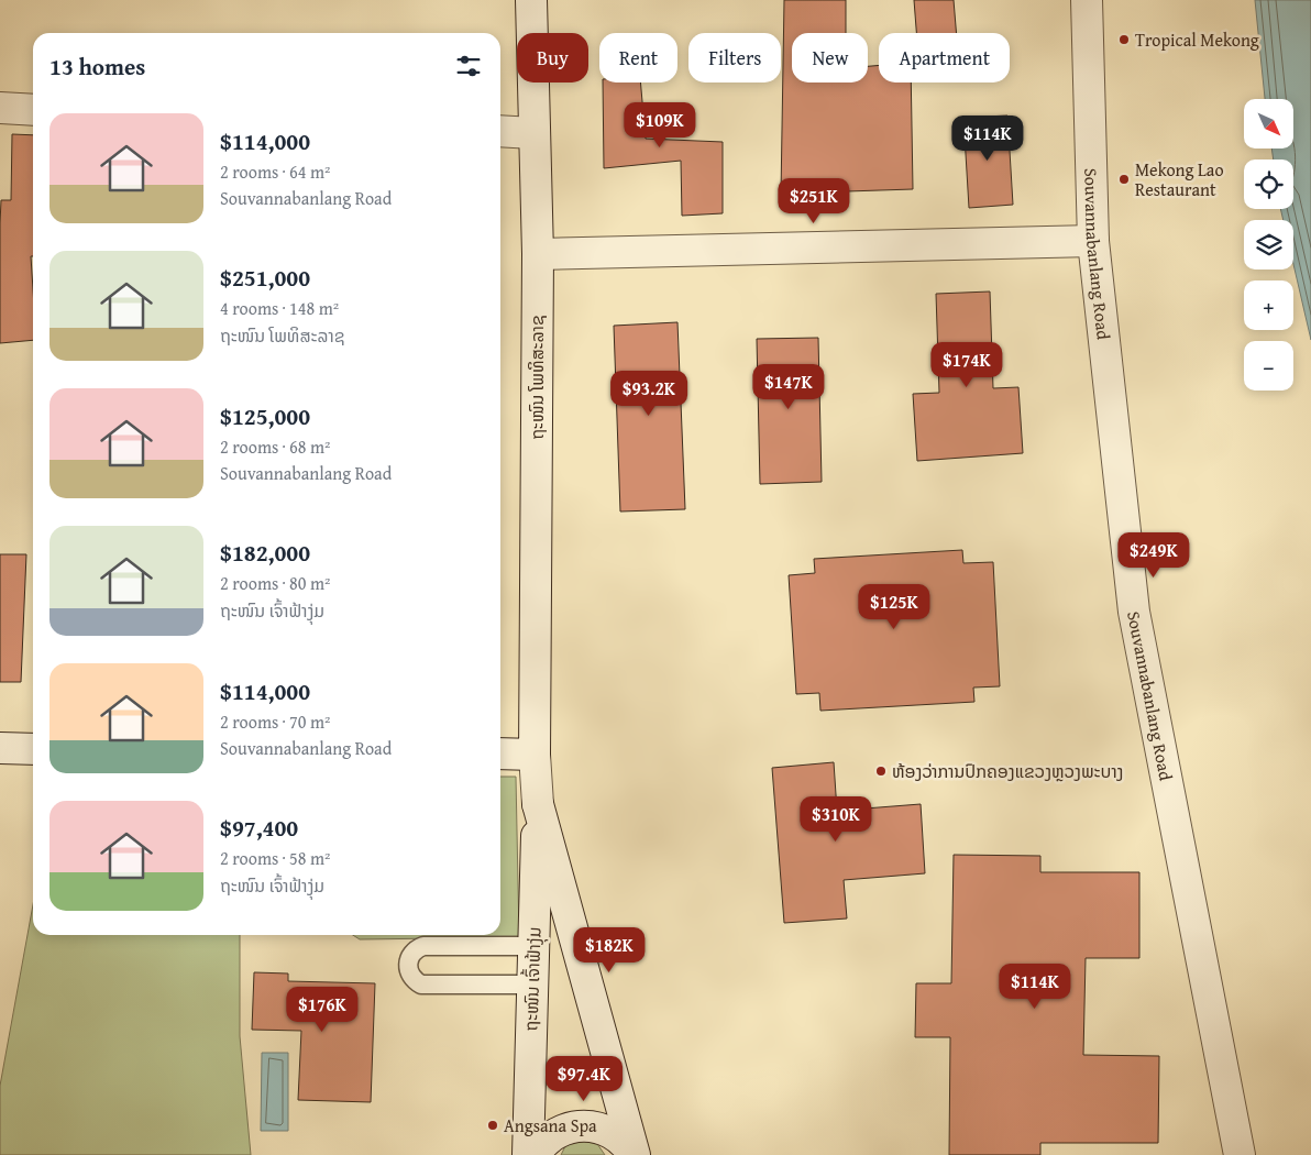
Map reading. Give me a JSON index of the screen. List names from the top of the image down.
{
  "streets": {
    "street": ["Souvannabanlang Road", "ຖະໜົນ ໂພທິສະລາຊ", "ຖະໜົນ ເຈົ້າຟ້າງຸ່ມ"]
  },
  "crossings": [
    ["ຖະໜົນ ໂພທິສະລາຊ", "ຖະໜົນ ເຈົ້າຟ້າງຸ່ມ"]
  ],
  "places": [
    "Tropical Mekong",
    "Mekong Lao Restaurant",
    "ຫ້ອງວ່າການປົກຄອງແຂວງຫຼວງພະບາງ",
    "Angsana Spa"
  ],
  "north": "bottom right",
  "page": {
    "chip": [
      "Buy",
      "Rent",
      "Filters",
      "New",
      "Apartment"
    ],
    "heading": "13 homes",
    "map_buttons": ["+", "−"],
    "list": [
      {
        "name": "$114,000",
        "note": "2 rooms · 64 m² · Souvannabanlang Road"
      },
      {
        "name": "$251,000",
        "note": "4 rooms · 148 m² · ຖະໜົນ ໂພທິສະລາຊ"
      },
      {
        "name": "$125,000",
        "note": "2 rooms · 68 m² · Souvannabanlang Road"
      },
      {
        "name": "$182,000",
        "note": "2 rooms · 80 m² · ຖະໜົນ ເຈົ້າຟ້າງຸ່ມ"
      },
      {
        "name": "$114,000",
        "note": "2 rooms · 70 m² · Souvannabanlang Road"
      },
      {
        "name": "$97,400",
        "note": "2 rooms · 58 m² · ຖະໜົນ ເຈົ້າຟ້າງຸ່ມ"
      }
    ],
    "price": [
      "$109K",
      "$114K",
      "$251K",
      "$174K",
      "$147K",
      "$93.2K",
      "$249K",
      "$125K",
      "$310K",
      "$182K",
      "$114K",
      "$176K",
      "$97.4K"
    ]
  }
}
